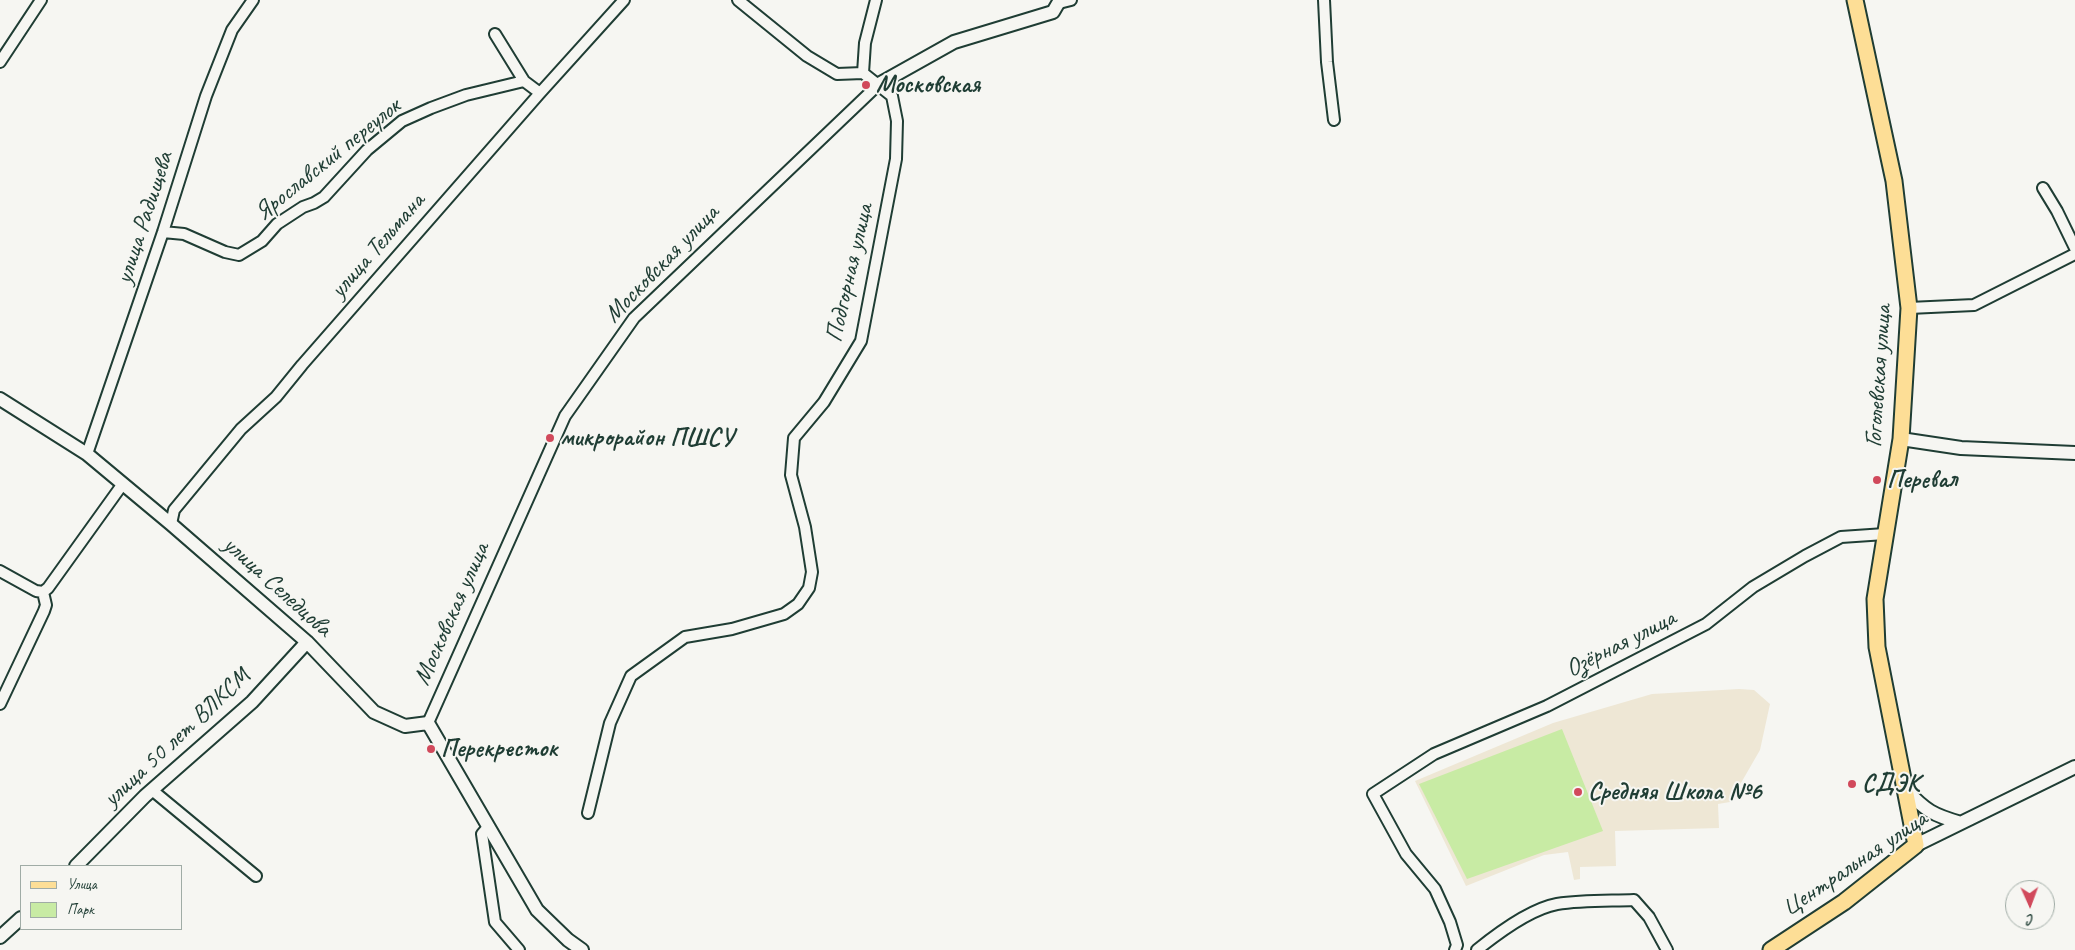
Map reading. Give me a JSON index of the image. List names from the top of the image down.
{
  "streets": {
    "main road": ["Гоголевская улица", "Центральная улица"],
    "street": [
      "Ярославский переулок",
      "улица Радищева",
      "улица Тельмана",
      "Московская улица",
      "Подгорная улица",
      "улица Селедцова",
      "Озёрная улица",
      "улица 50 лет ВЛКСМ"
    ]
  },
  "crossings": [
    ["Ярославский переулок", "улица Радищева"],
    ["улица Радищева", "улица Селедцова"],
    ["улица Тельмана", "улица Селедцова"],
    ["Московская улица", "Подгорная улица"],
    ["Московская улица", "улица Селедцова"],
    ["Гоголевская улица", "Озёрная улица"],
    ["Гоголевская улица", "Центральная улица"],
    ["улица Селедцова", "улица 50 лет ВЛКСМ"]
  ],
  "places": [
    "Московская",
    "микрорайон ПШСУ",
    "Перевал",
    "Перекресток",
    "СДЭК",
    "Средняя Школа №6"
  ],
  "legend": ["Улица", "Парк"],
  "north": "bottom"
}
